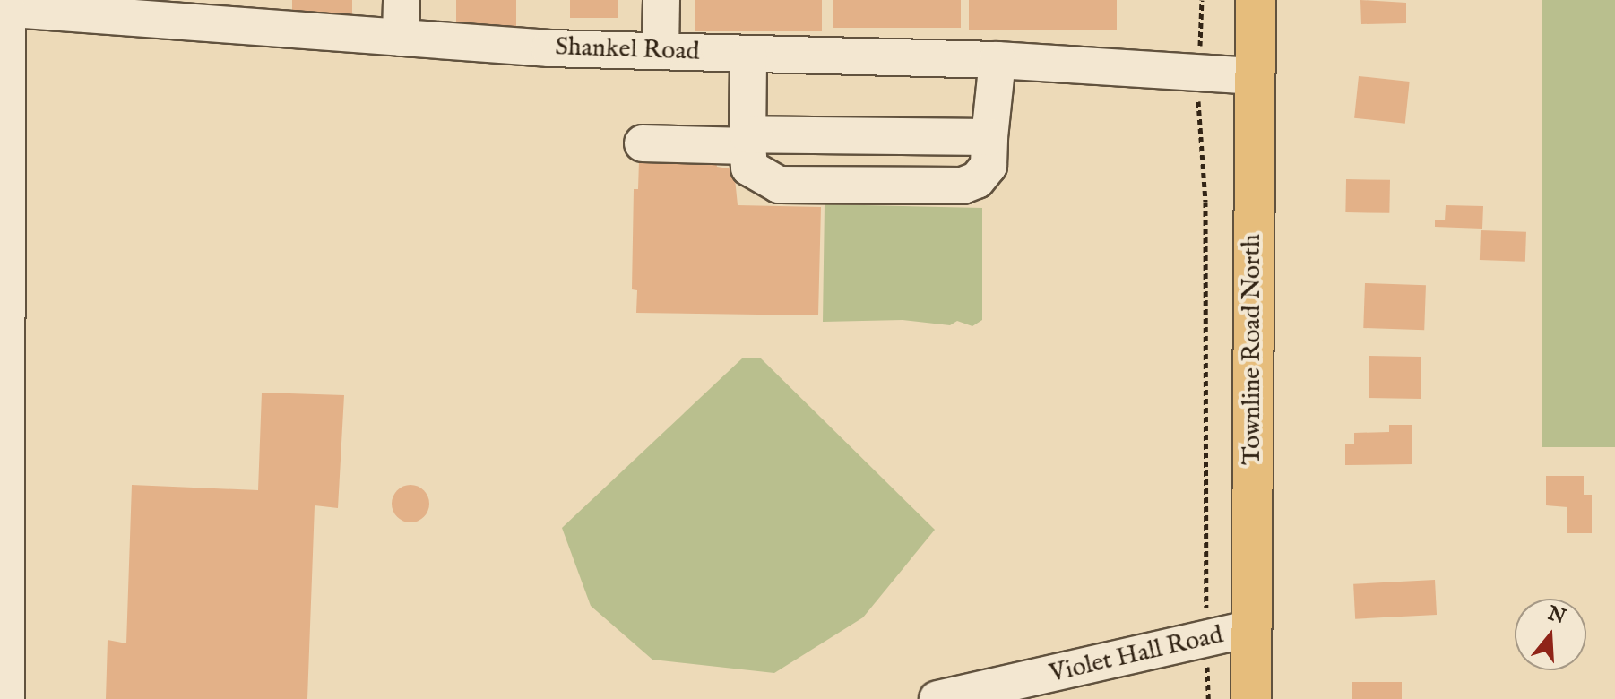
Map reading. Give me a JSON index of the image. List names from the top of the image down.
{
  "streets": {
    "main road": ["Townline Road North"],
    "street": ["Shankel Road", "Violet Hall Road"]
  },
  "crossings": [
    ["Shankel Road", "Townline Road North"],
    ["Townline Road North", "Violet Hall Road"]
  ],
  "north": "top"
}
